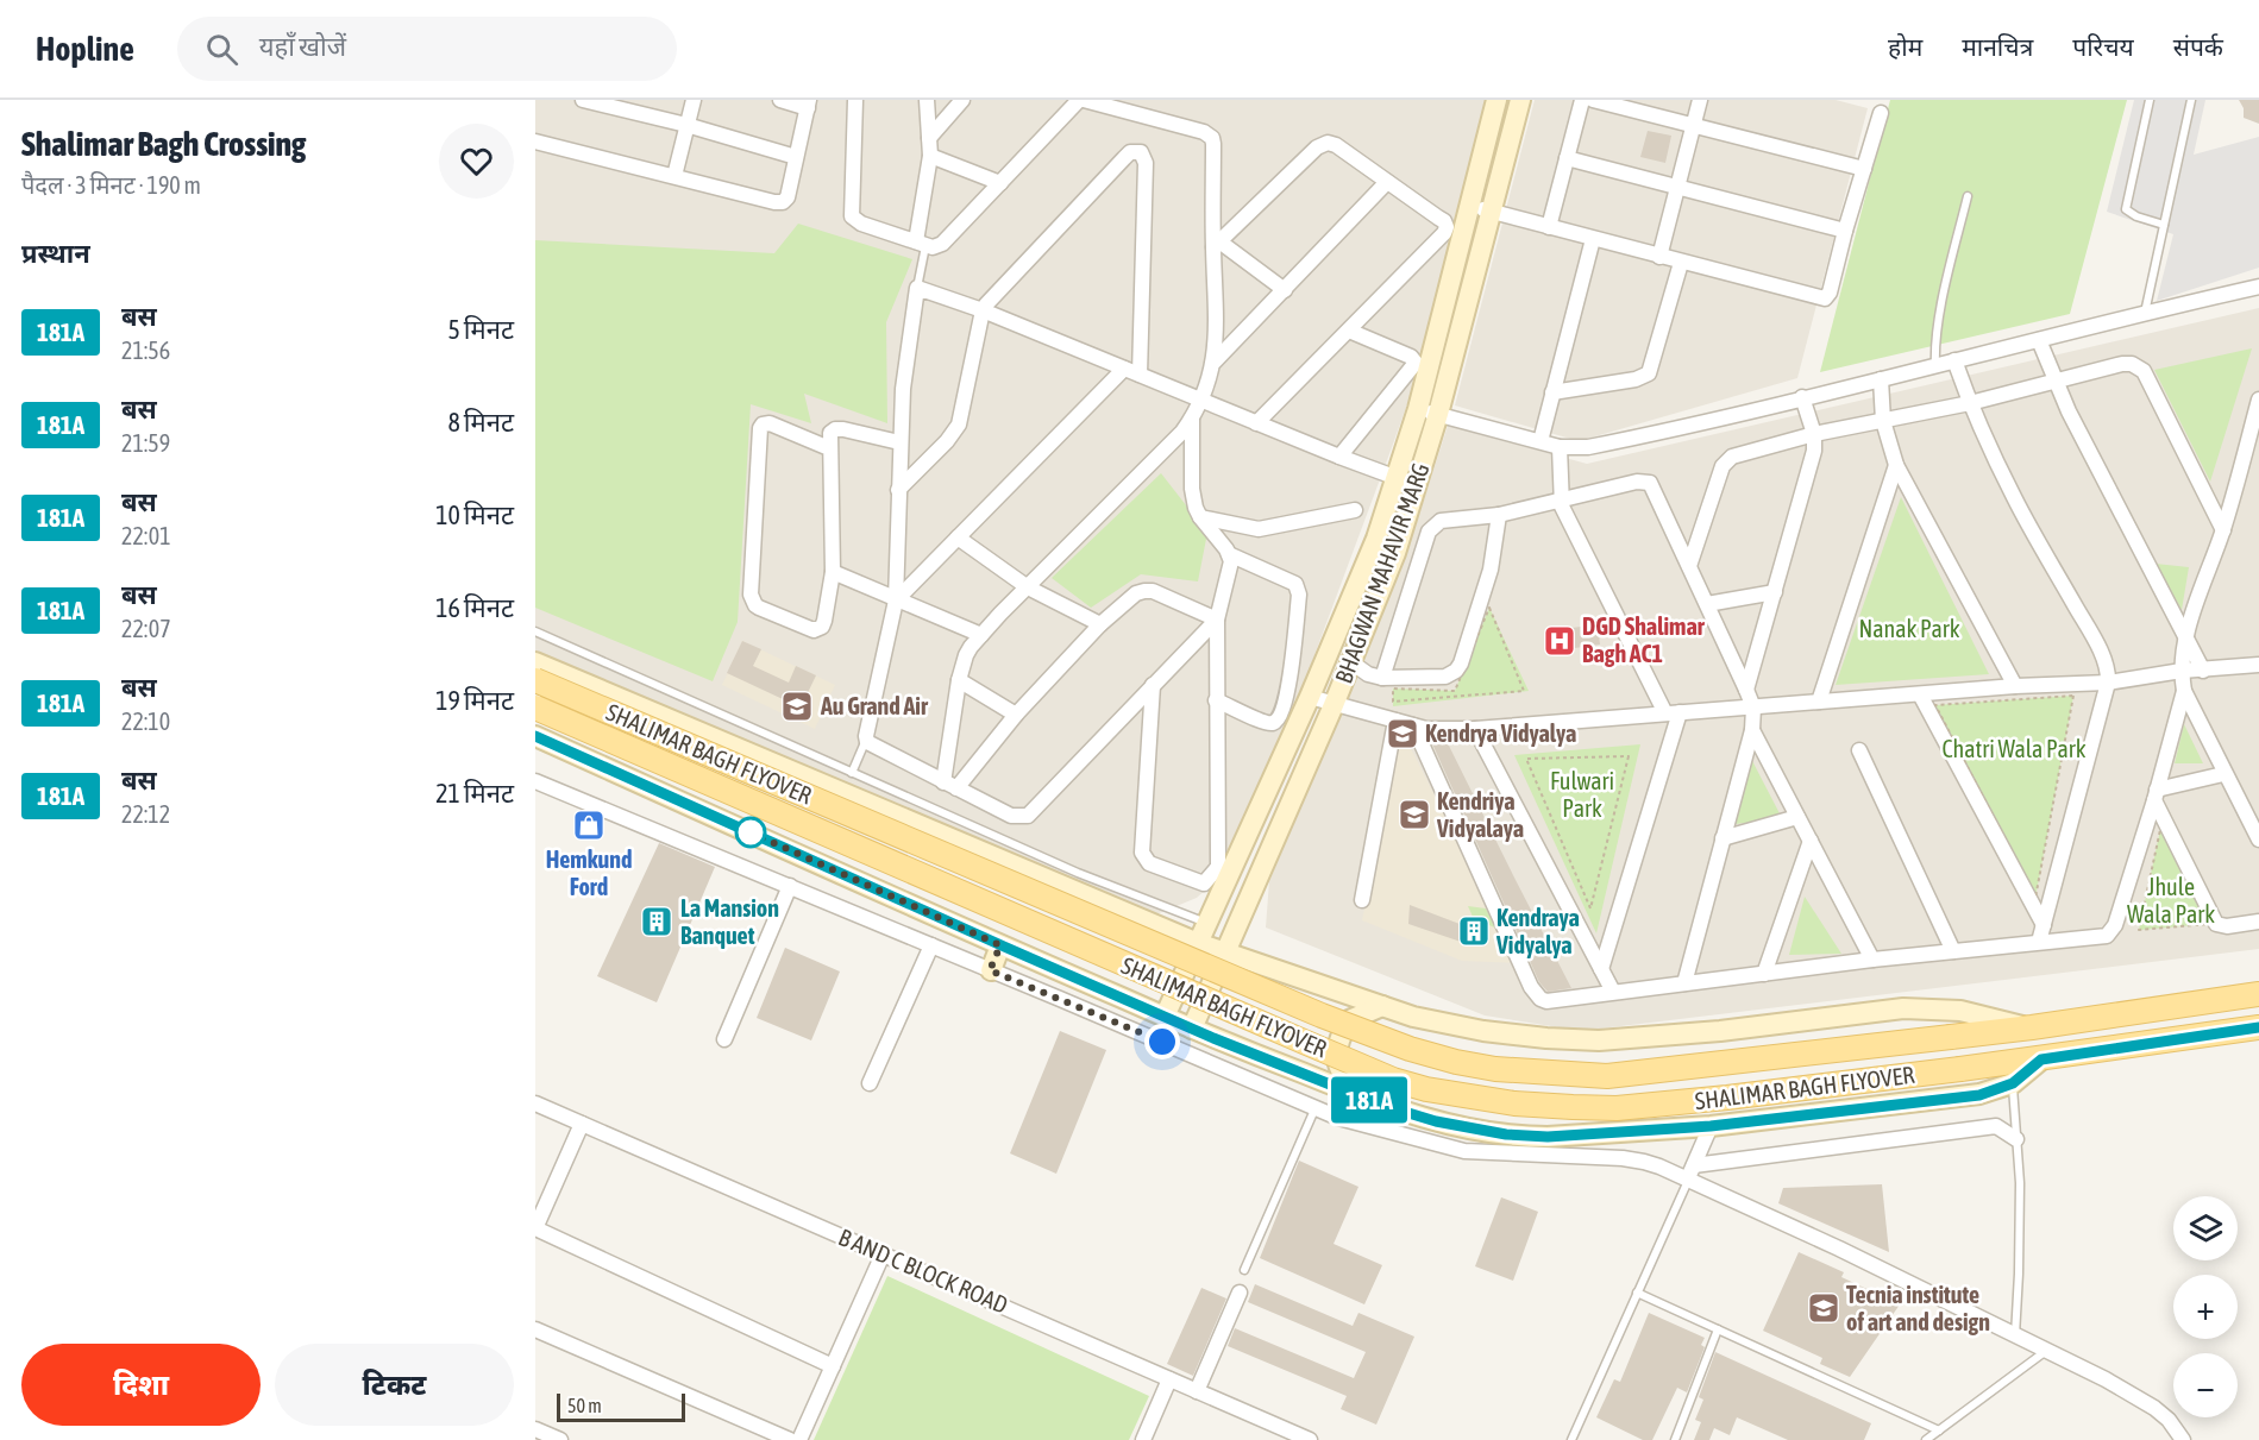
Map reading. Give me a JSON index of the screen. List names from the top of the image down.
{
  "streets": {
    "main road": ["SHALIMAR BAGH FLYOVER"],
    "street": ["BHAGWAN MAHAVIR MARG", "B AND C BLOCK ROAD"]
  },
  "parks": [
    "Nanak Park",
    "Chatri Wala Park",
    "Fulwari Park",
    "Jhule Wala Park"
  ],
  "places": {
    "hospital": ["DGD Shalimar Bagh AC1"],
    "school or university": [
      "Au Grand Air",
      "Kendrya Vidyalya",
      "Kendriya Vidyalaya",
      "Tecnia institute of art and design"
    ],
    "shop": ["Hemkund Ford"],
    "building": ["La Mansion Banquet", "Kendraya Vidyalya"]
  },
  "lines": ["bus line 181A"],
  "scale_bar": "50 m",
  "page": {
    "header": "Hopline",
    "search": "यहाँ खोजें",
    "nav": [
      "होम",
      "मानचित्र",
      "परिचय",
      "संपर्क"
    ],
    "heading": [
      ["Shalimar Bagh Crossing", "पैदल · 3 मिनट · 190 m"],
      "प्रस्थान"
    ],
    "on_map": "181A",
    "list": [
      {
        "mark": "181A",
        "name": "बस",
        "note": "21:56",
        "value": "5 मिनट"
      },
      {
        "mark": "181A",
        "name": "बस",
        "note": "21:59",
        "value": "8 मिनट"
      },
      {
        "mark": "181A",
        "name": "बस",
        "note": "22:01",
        "value": "10 मिनट"
      },
      {
        "mark": "181A",
        "name": "बस",
        "note": "22:07",
        "value": "16 मिनट"
      },
      {
        "mark": "181A",
        "name": "बस",
        "note": "22:10",
        "value": "19 मिनट"
      },
      {
        "mark": "181A",
        "name": "बस",
        "note": "22:12",
        "value": "21 मिनट"
      }
    ],
    "map_buttons": ["+", "−"],
    "buttons": ["दिशा", "टिकट"],
    "scale": "50 m"
  }
}
